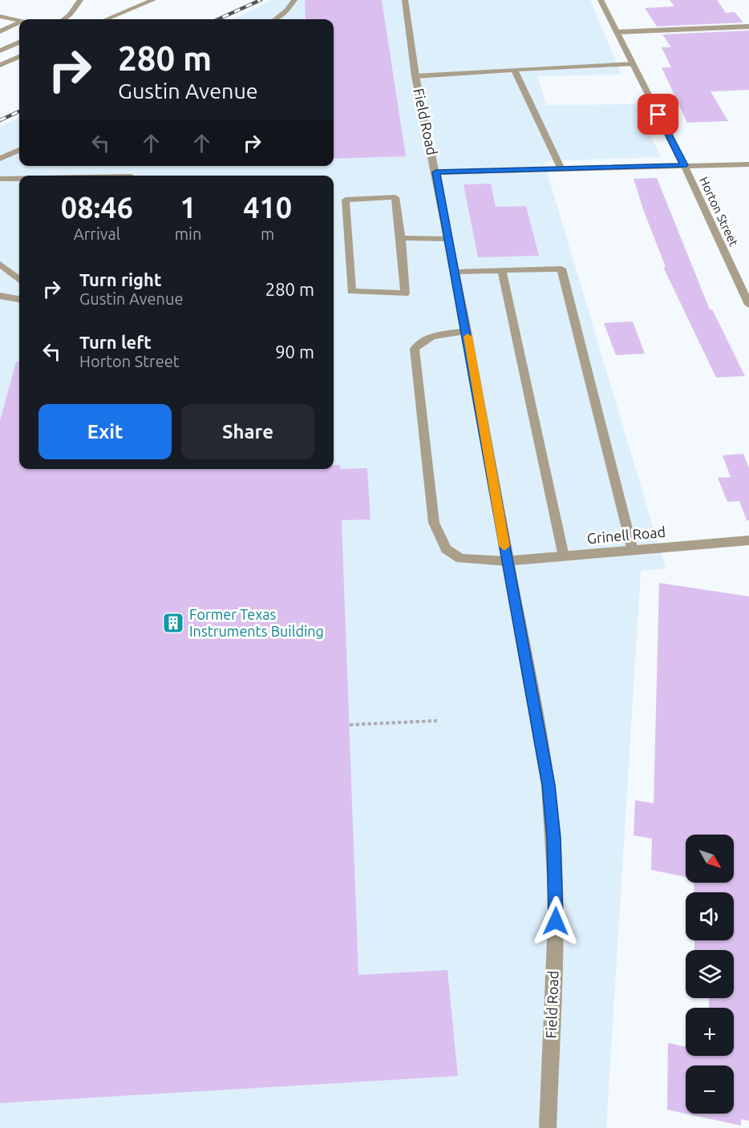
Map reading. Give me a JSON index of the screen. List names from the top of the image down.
{
  "streets": {
    "street": ["Field Road", "Horton Street", "Grinell Road"]
  },
  "crossings": [
    ["Field Road", "Grinell Road"]
  ],
  "places": {
    "building": ["Former Texas Instruments Building"]
  },
  "north": "bottom right",
  "page": {
    "turn": ["280 m", "Gustin Avenue"],
    "eta": [
      "08:46",
      "Arrival",
      "1",
      "min",
      "410",
      "m"
    ],
    "list": [
      {
        "name": "Turn right",
        "note": "Gustin Avenue",
        "value": "280 m"
      },
      {
        "name": "Turn left",
        "note": "Horton Street",
        "value": "90 m"
      }
    ],
    "buttons": ["Exit", "Share"],
    "map_buttons": ["+", "−"]
  }
}
